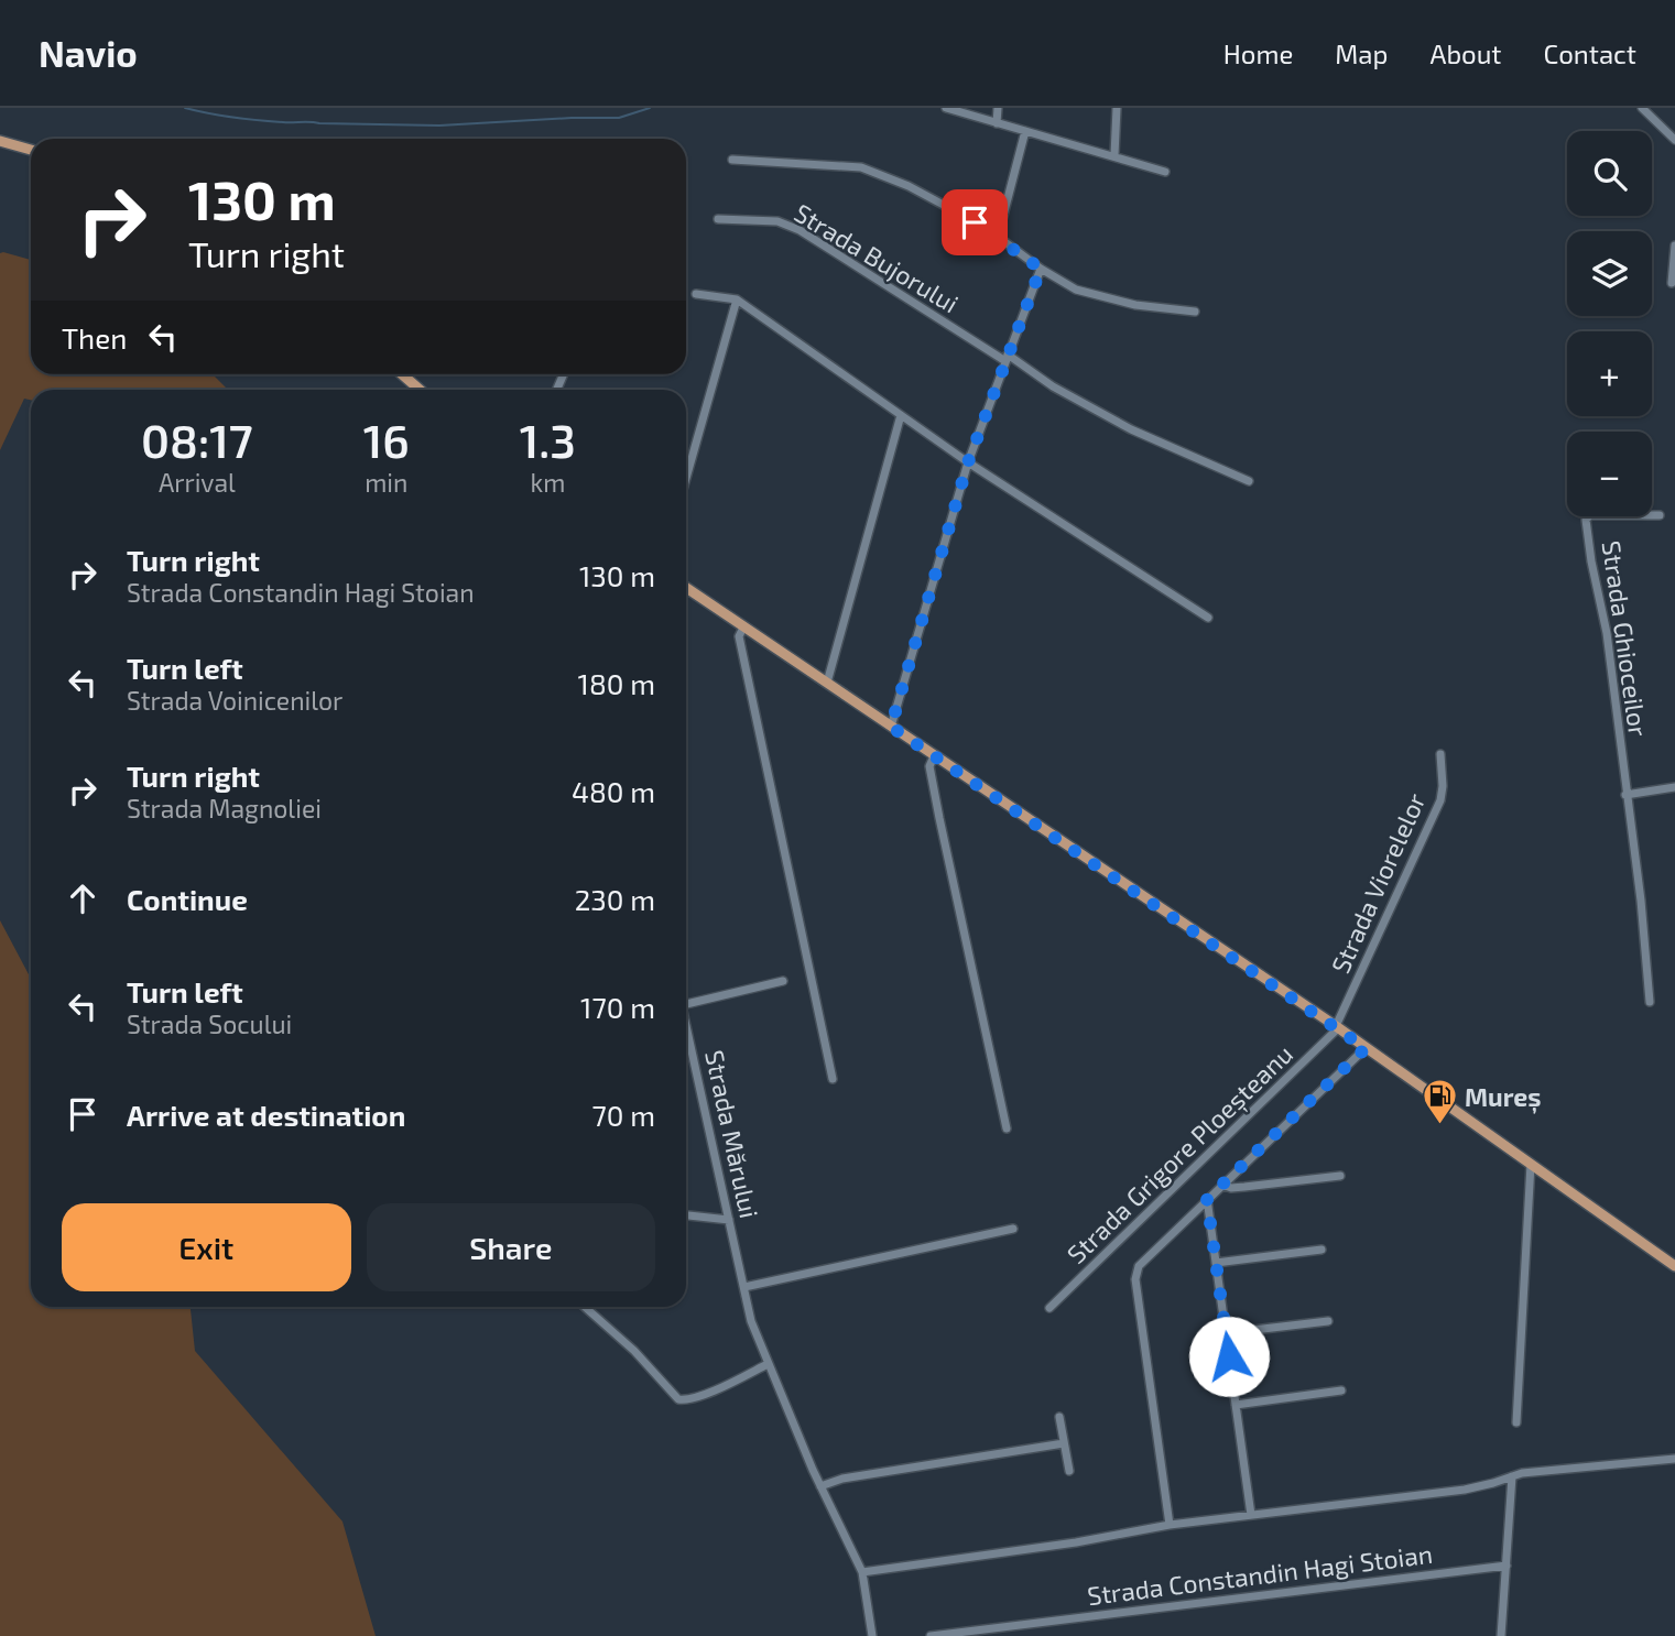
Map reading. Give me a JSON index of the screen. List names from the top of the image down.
{
  "streets": {
    "street": [
      "Strada Bujorului",
      "Strada Ghioceilor",
      "Strada Viorelelor",
      "Strada Mărului",
      "Strada Grigore Ploeșteanu",
      "Strada Constandin Hagi Stoian"
    ]
  },
  "crossings": [
    ["Strada Viorelelor", "Strada Grigore Ploeșteanu"]
  ],
  "places": {
    "fuel station": ["Mureș"]
  },
  "page": {
    "header": "Navio",
    "nav": [
      "Home",
      "Map",
      "About",
      "Contact"
    ],
    "map_buttons": ["+", "−"],
    "turn": ["130 m", "Turn right"],
    "then": "Then",
    "eta": [
      "08:17",
      "Arrival",
      "16",
      "min",
      "1.3",
      "km"
    ],
    "list": [
      {
        "name": "Turn right",
        "note": "Strada Constandin Hagi Stoian",
        "value": "130 m"
      },
      {
        "name": "Turn left",
        "note": "Strada Voinicenilor",
        "value": "180 m"
      },
      {
        "name": "Turn right",
        "note": "Strada Magnoliei",
        "value": "480 m"
      },
      {
        "name": "Continue",
        "value": "230 m"
      },
      {
        "name": "Turn left",
        "note": "Strada Socului",
        "value": "170 m"
      },
      {
        "name": "Arrive at destination",
        "value": "70 m"
      }
    ],
    "buttons": ["Exit", "Share"]
  }
}
